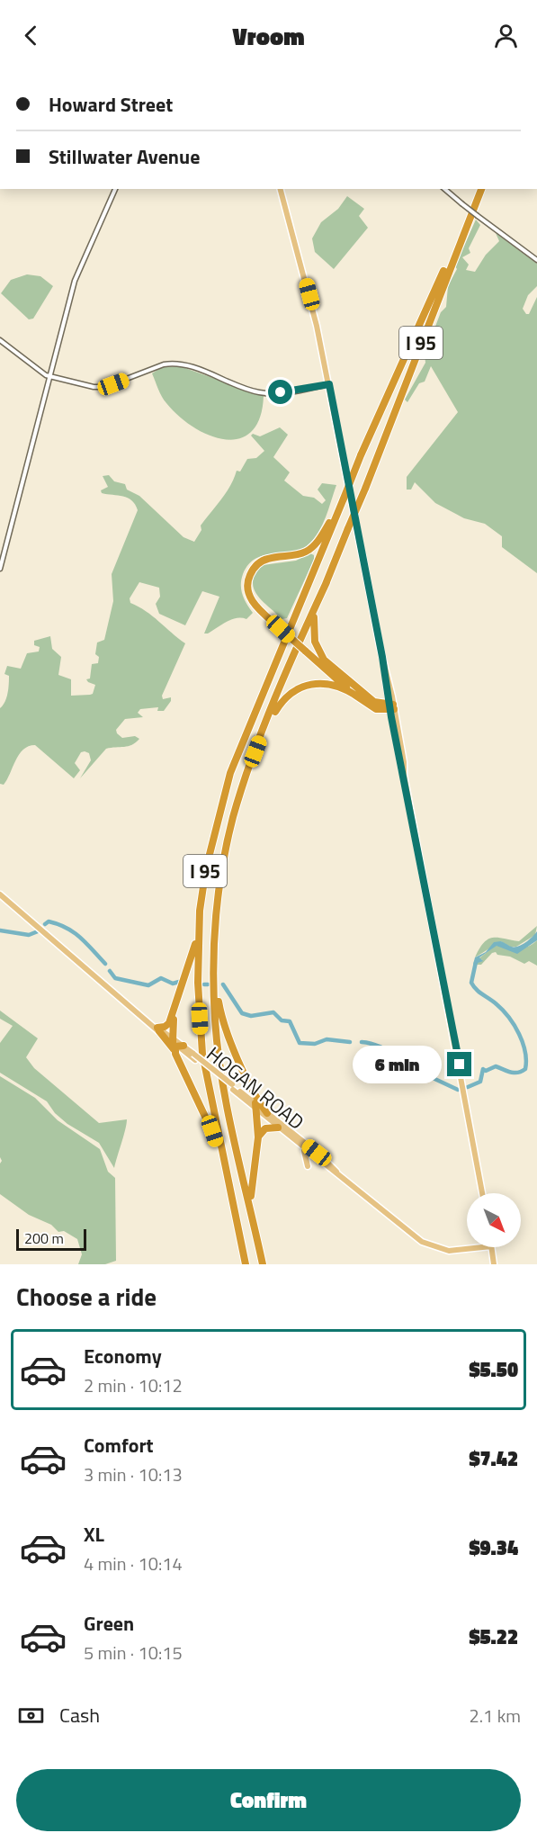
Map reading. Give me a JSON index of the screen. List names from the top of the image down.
{
  "streets": {
    "highway": ["I 95"],
    "main road": ["HOGAN ROAD"]
  },
  "scale_bar": "200 m",
  "north": "bottom right",
  "page": {
    "header": "Vroom",
    "banner": ["Howard Street", "Stillwater Avenue"],
    "bubble": "6 min",
    "scale": "200 m",
    "heading": "Choose a ride",
    "list": [
      {
        "name": "Economy",
        "note": "2 min · 10:12",
        "value": "$5.50"
      },
      {
        "name": "Comfort",
        "note": "3 min · 10:13",
        "value": "$7.42"
      },
      {
        "name": "XL",
        "note": "4 min · 10:14",
        "value": "$9.34"
      },
      {
        "name": "Green",
        "note": "5 min · 10:15",
        "value": "$5.22"
      }
    ],
    "pay": ["Cash", "2.1 km"],
    "buttons": "Confirm"
  }
}
